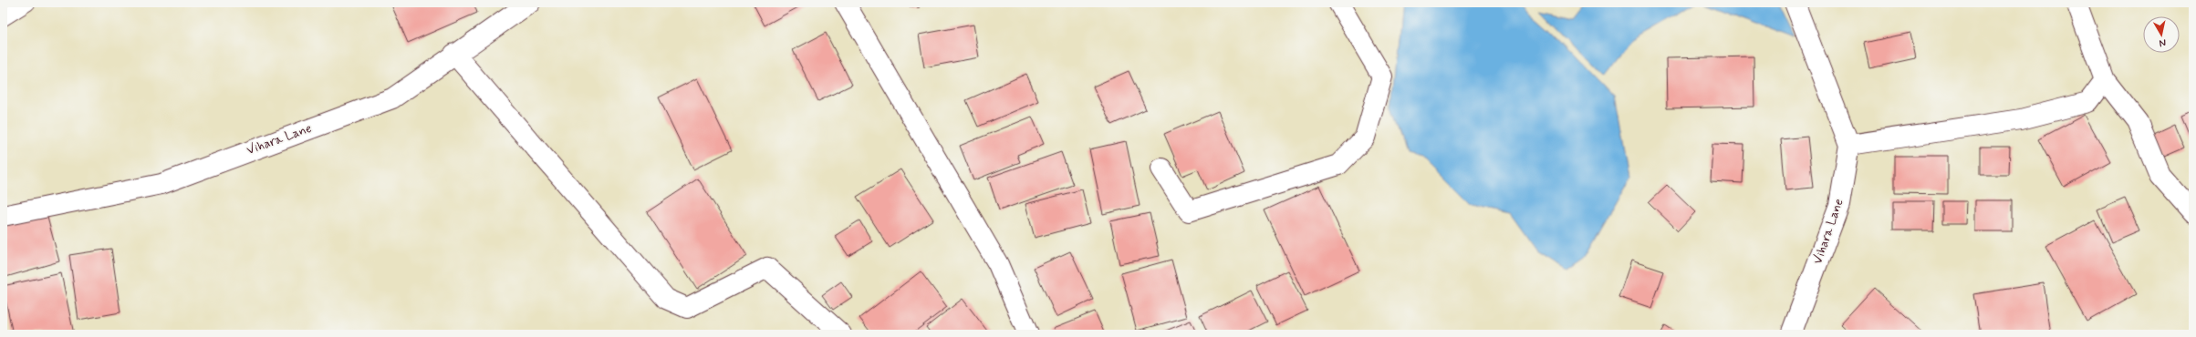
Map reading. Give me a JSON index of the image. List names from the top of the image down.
{
  "streets": {
    "street": ["Vihara Lane"]
  },
  "north": "bottom"
}
